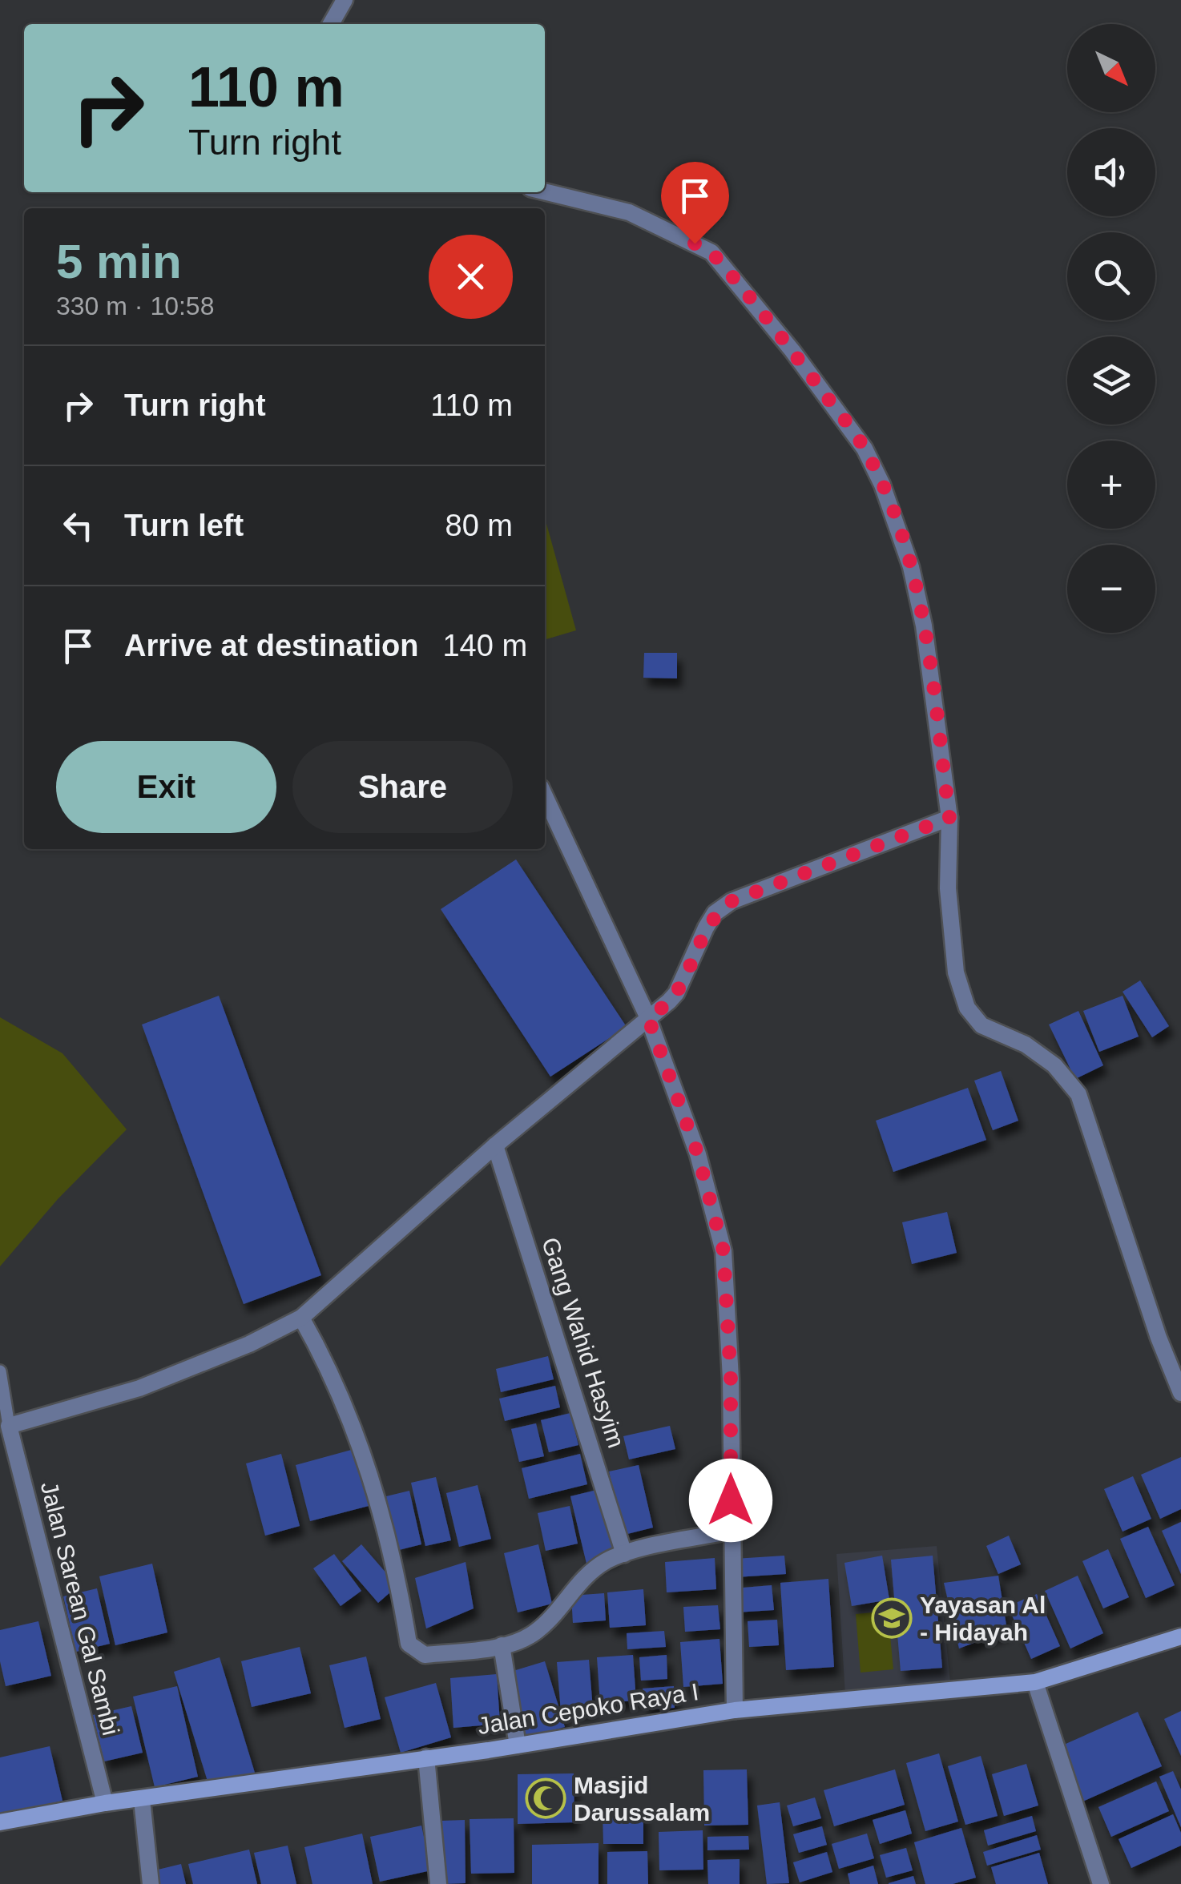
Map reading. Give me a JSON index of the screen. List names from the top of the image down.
{
  "streets": {
    "main road": ["Jalan Cepoko Raya I"],
    "street": ["Gang Wahid Hasyim", "Jalan Sarean Gal Sambi"]
  },
  "crossings": [
    ["Jalan Sarean Gal Sambi", "Jalan Cepoko Raya I"]
  ],
  "places": {
    "school or university": ["Yayasan Al - Hidayah"],
    "mosque": ["Masjid Darussalam"]
  },
  "north": "bottom right",
  "page": {
    "map_buttons": ["+", "−"],
    "turn": ["110 m", "Turn right"],
    "heading": ["5 min", "330 m · 10:58"],
    "list": [
      {
        "name": "Turn right",
        "value": "110 m"
      },
      {
        "name": "Turn left",
        "value": "80 m"
      },
      {
        "name": "Arrive at destination",
        "value": "140 m"
      }
    ],
    "buttons": ["Exit", "Share"]
  }
}
